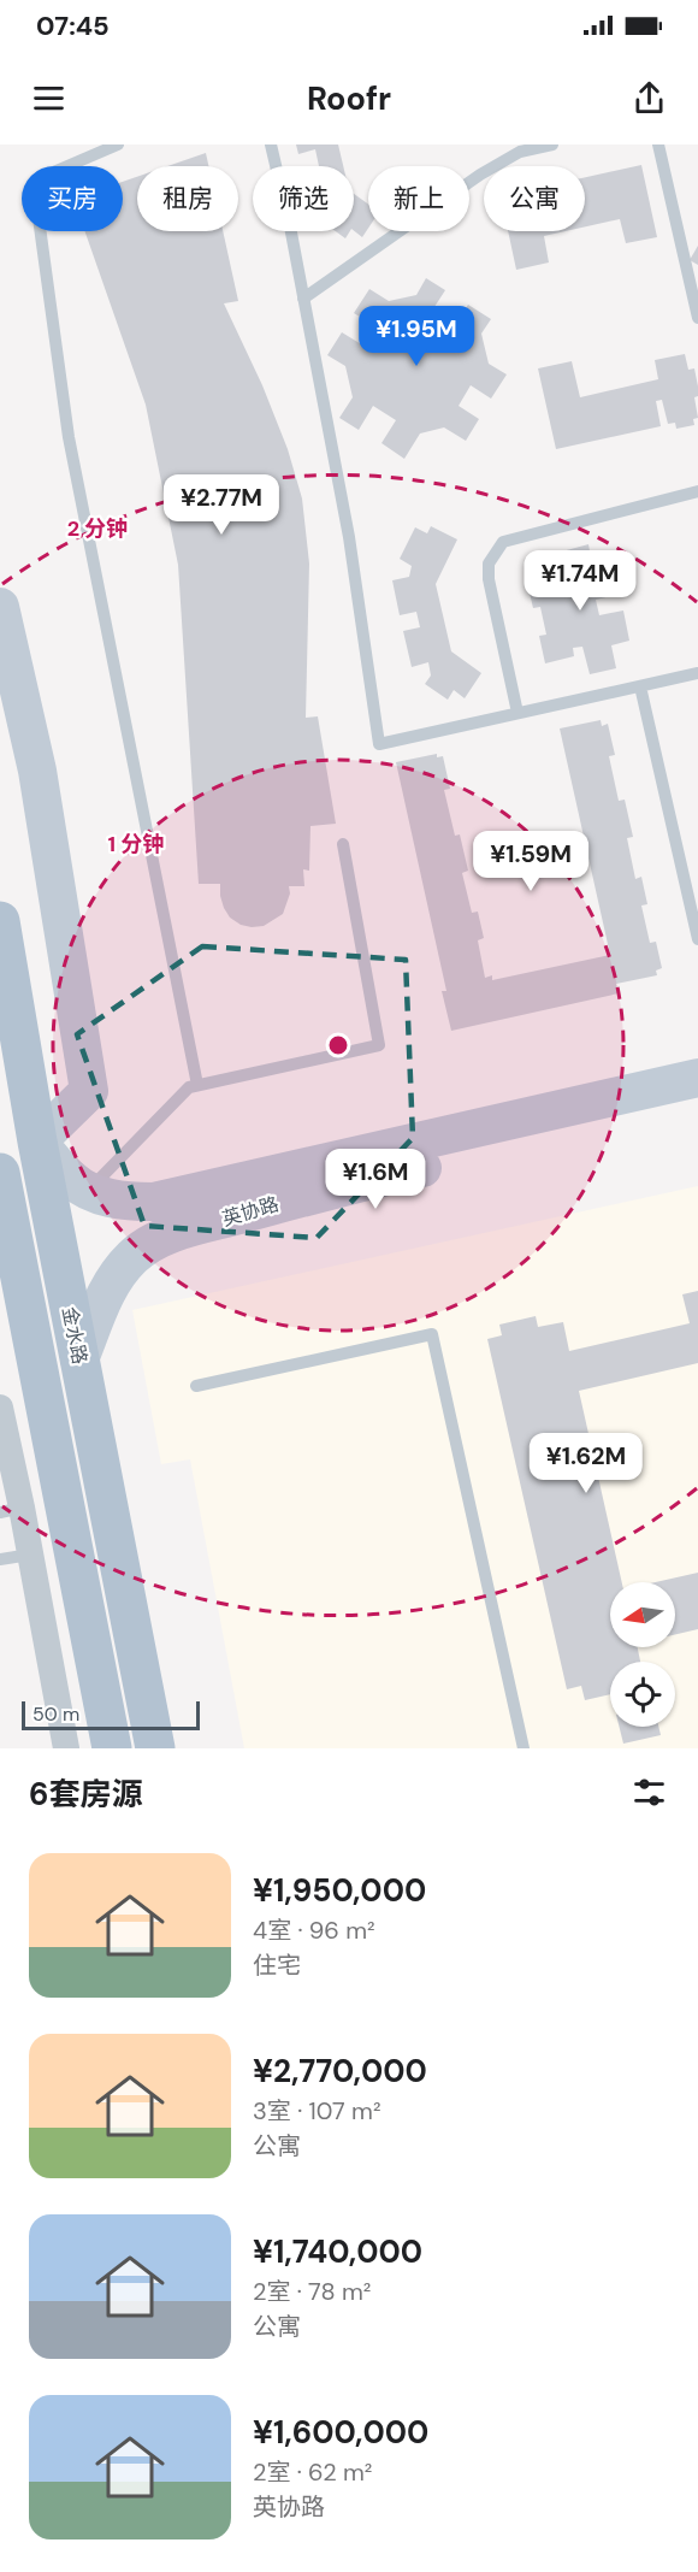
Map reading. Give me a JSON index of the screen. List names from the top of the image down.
{
  "streets": {
    "main road": ["金水路"],
    "street": ["英协路"]
  },
  "crossings": [
    ["英协路", "金水路"]
  ],
  "scale_bar": "50 m",
  "north": "left",
  "page": {
    "status": "07:45",
    "header": "Roofr",
    "chip": [
      "买房",
      "租房",
      "筛选",
      "新上",
      "公寓"
    ],
    "price": [
      "¥1.95M",
      "¥2.77M",
      "¥1.74M",
      "¥1.59M",
      "¥1.6M",
      "¥1.62M"
    ],
    "scale": "50 m",
    "heading": "6套房源",
    "list": [
      {
        "name": "¥1,950,000",
        "note": "4室 · 96 m² · 住宅"
      },
      {
        "name": "¥2,770,000",
        "note": "3室 · 107 m² · 公寓"
      },
      {
        "name": "¥1,740,000",
        "note": "2室 · 78 m² · 公寓"
      },
      {
        "name": "¥1,600,000",
        "note": "2室 · 62 m² · 英协路"
      }
    ]
  },
  "rings": ["2 分钟", "1 分钟"]
}
